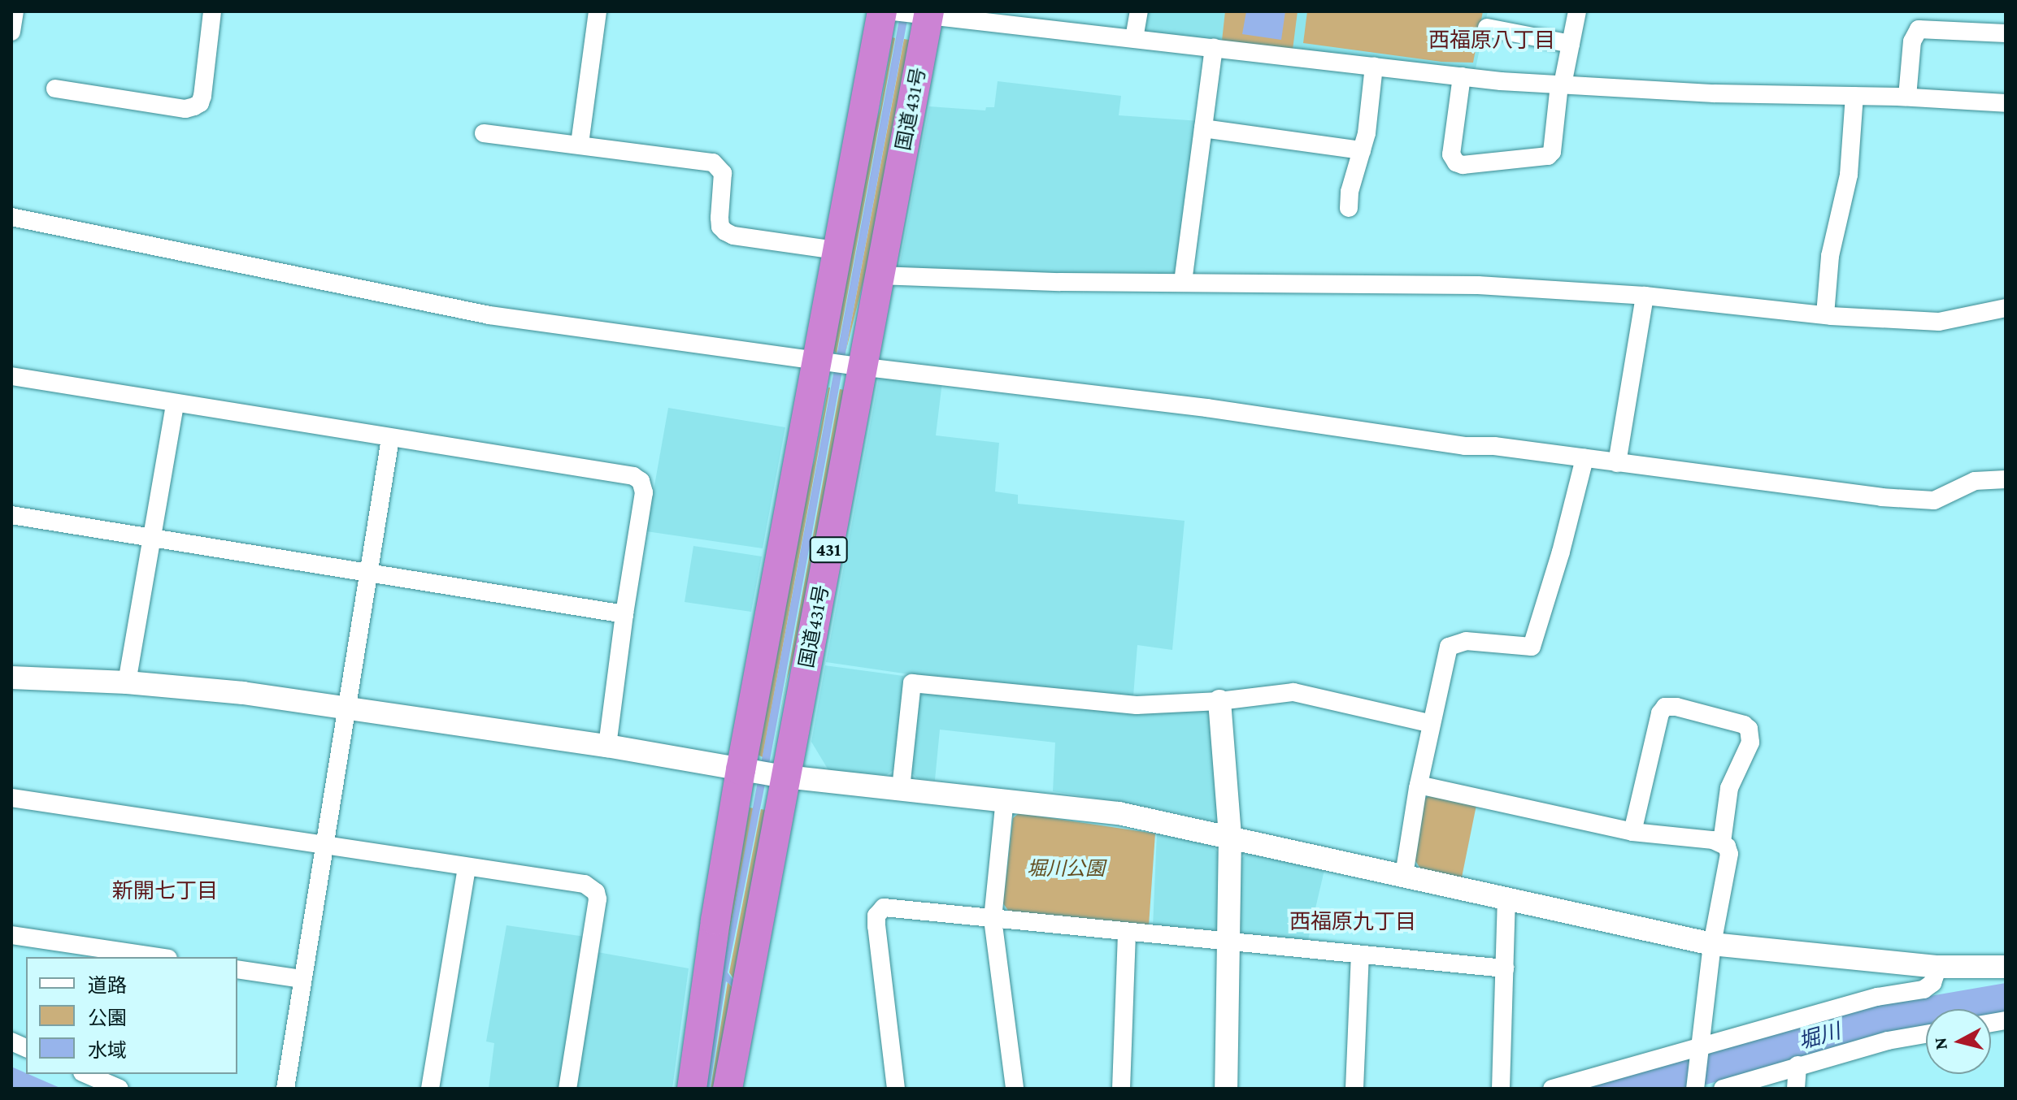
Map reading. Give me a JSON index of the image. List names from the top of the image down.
{
  "streets": {
    "highway": ["国道431号", "431"]
  },
  "districts": ["西福原八丁目", "新開七丁目", "西福原九丁目"],
  "water": ["堀川"],
  "parks": ["堀川公園"],
  "legend": ["道路", "公園", "水域"],
  "north": "left"
}
